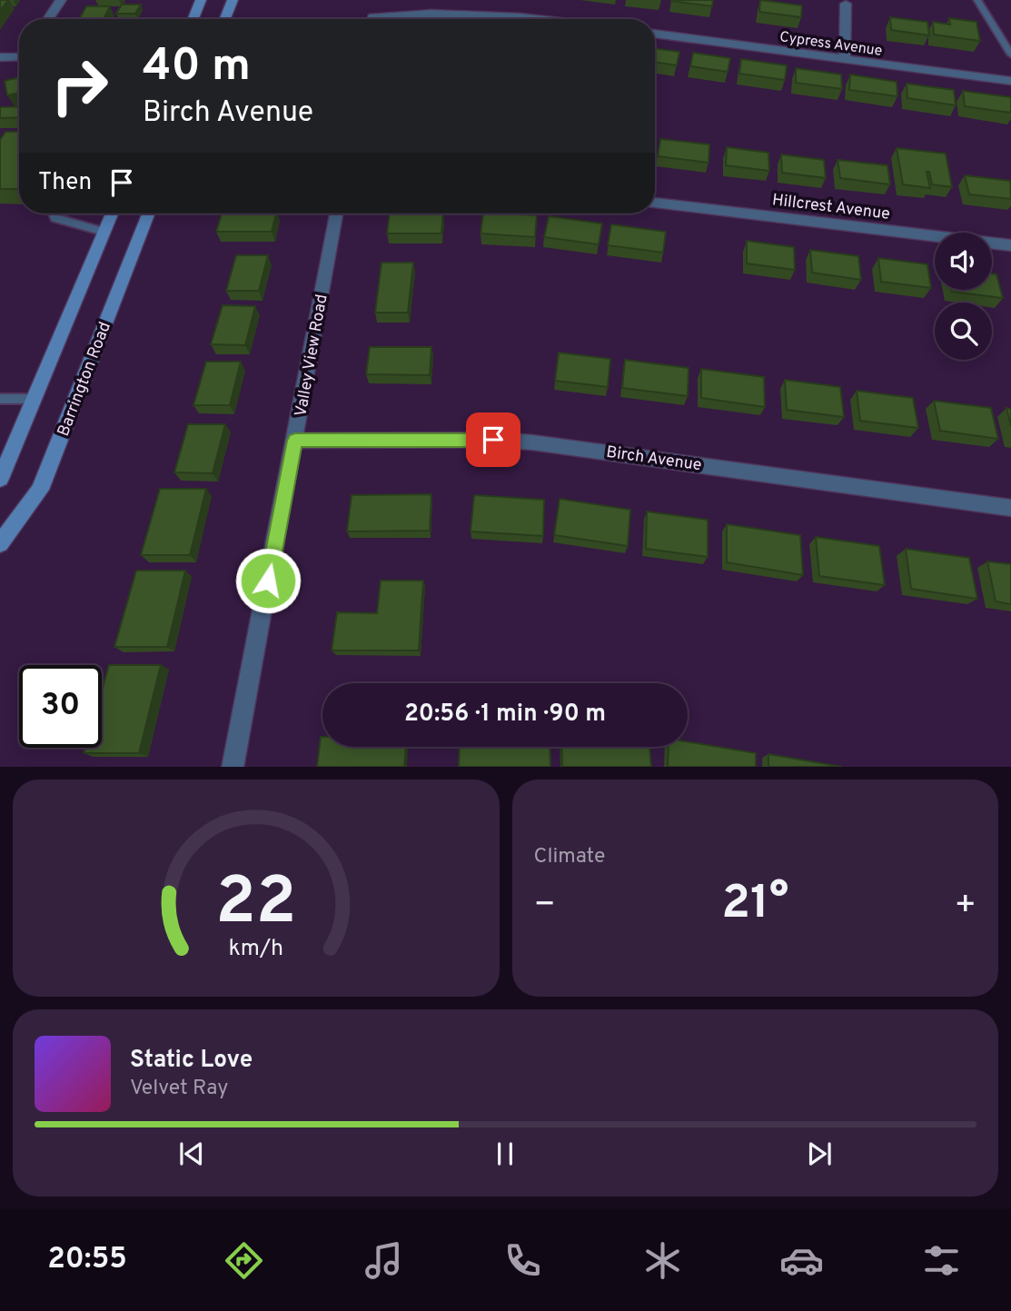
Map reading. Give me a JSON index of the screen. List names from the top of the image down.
{
  "streets": {
    "main road": ["Barrington Road"],
    "street": [
      "Cypress Avenue",
      "Hillcrest Avenue",
      "Valley View Road",
      "Birch Avenue"
    ]
  },
  "crossings": [
    ["Valley View Road", "Birch Avenue"]
  ],
  "page": {
    "turn": ["40 m", "Birch Avenue"],
    "then": "Then",
    "limit": "30",
    "trip": "20:56 · 1 min · 90 m",
    "tile": "Climate",
    "heat": ["−", "21°", "+"],
    "song": ["Static Love", "Velvet Ray"],
    "tabs": "20:55",
    "gauge": ["22", "km/h"]
  }
}
